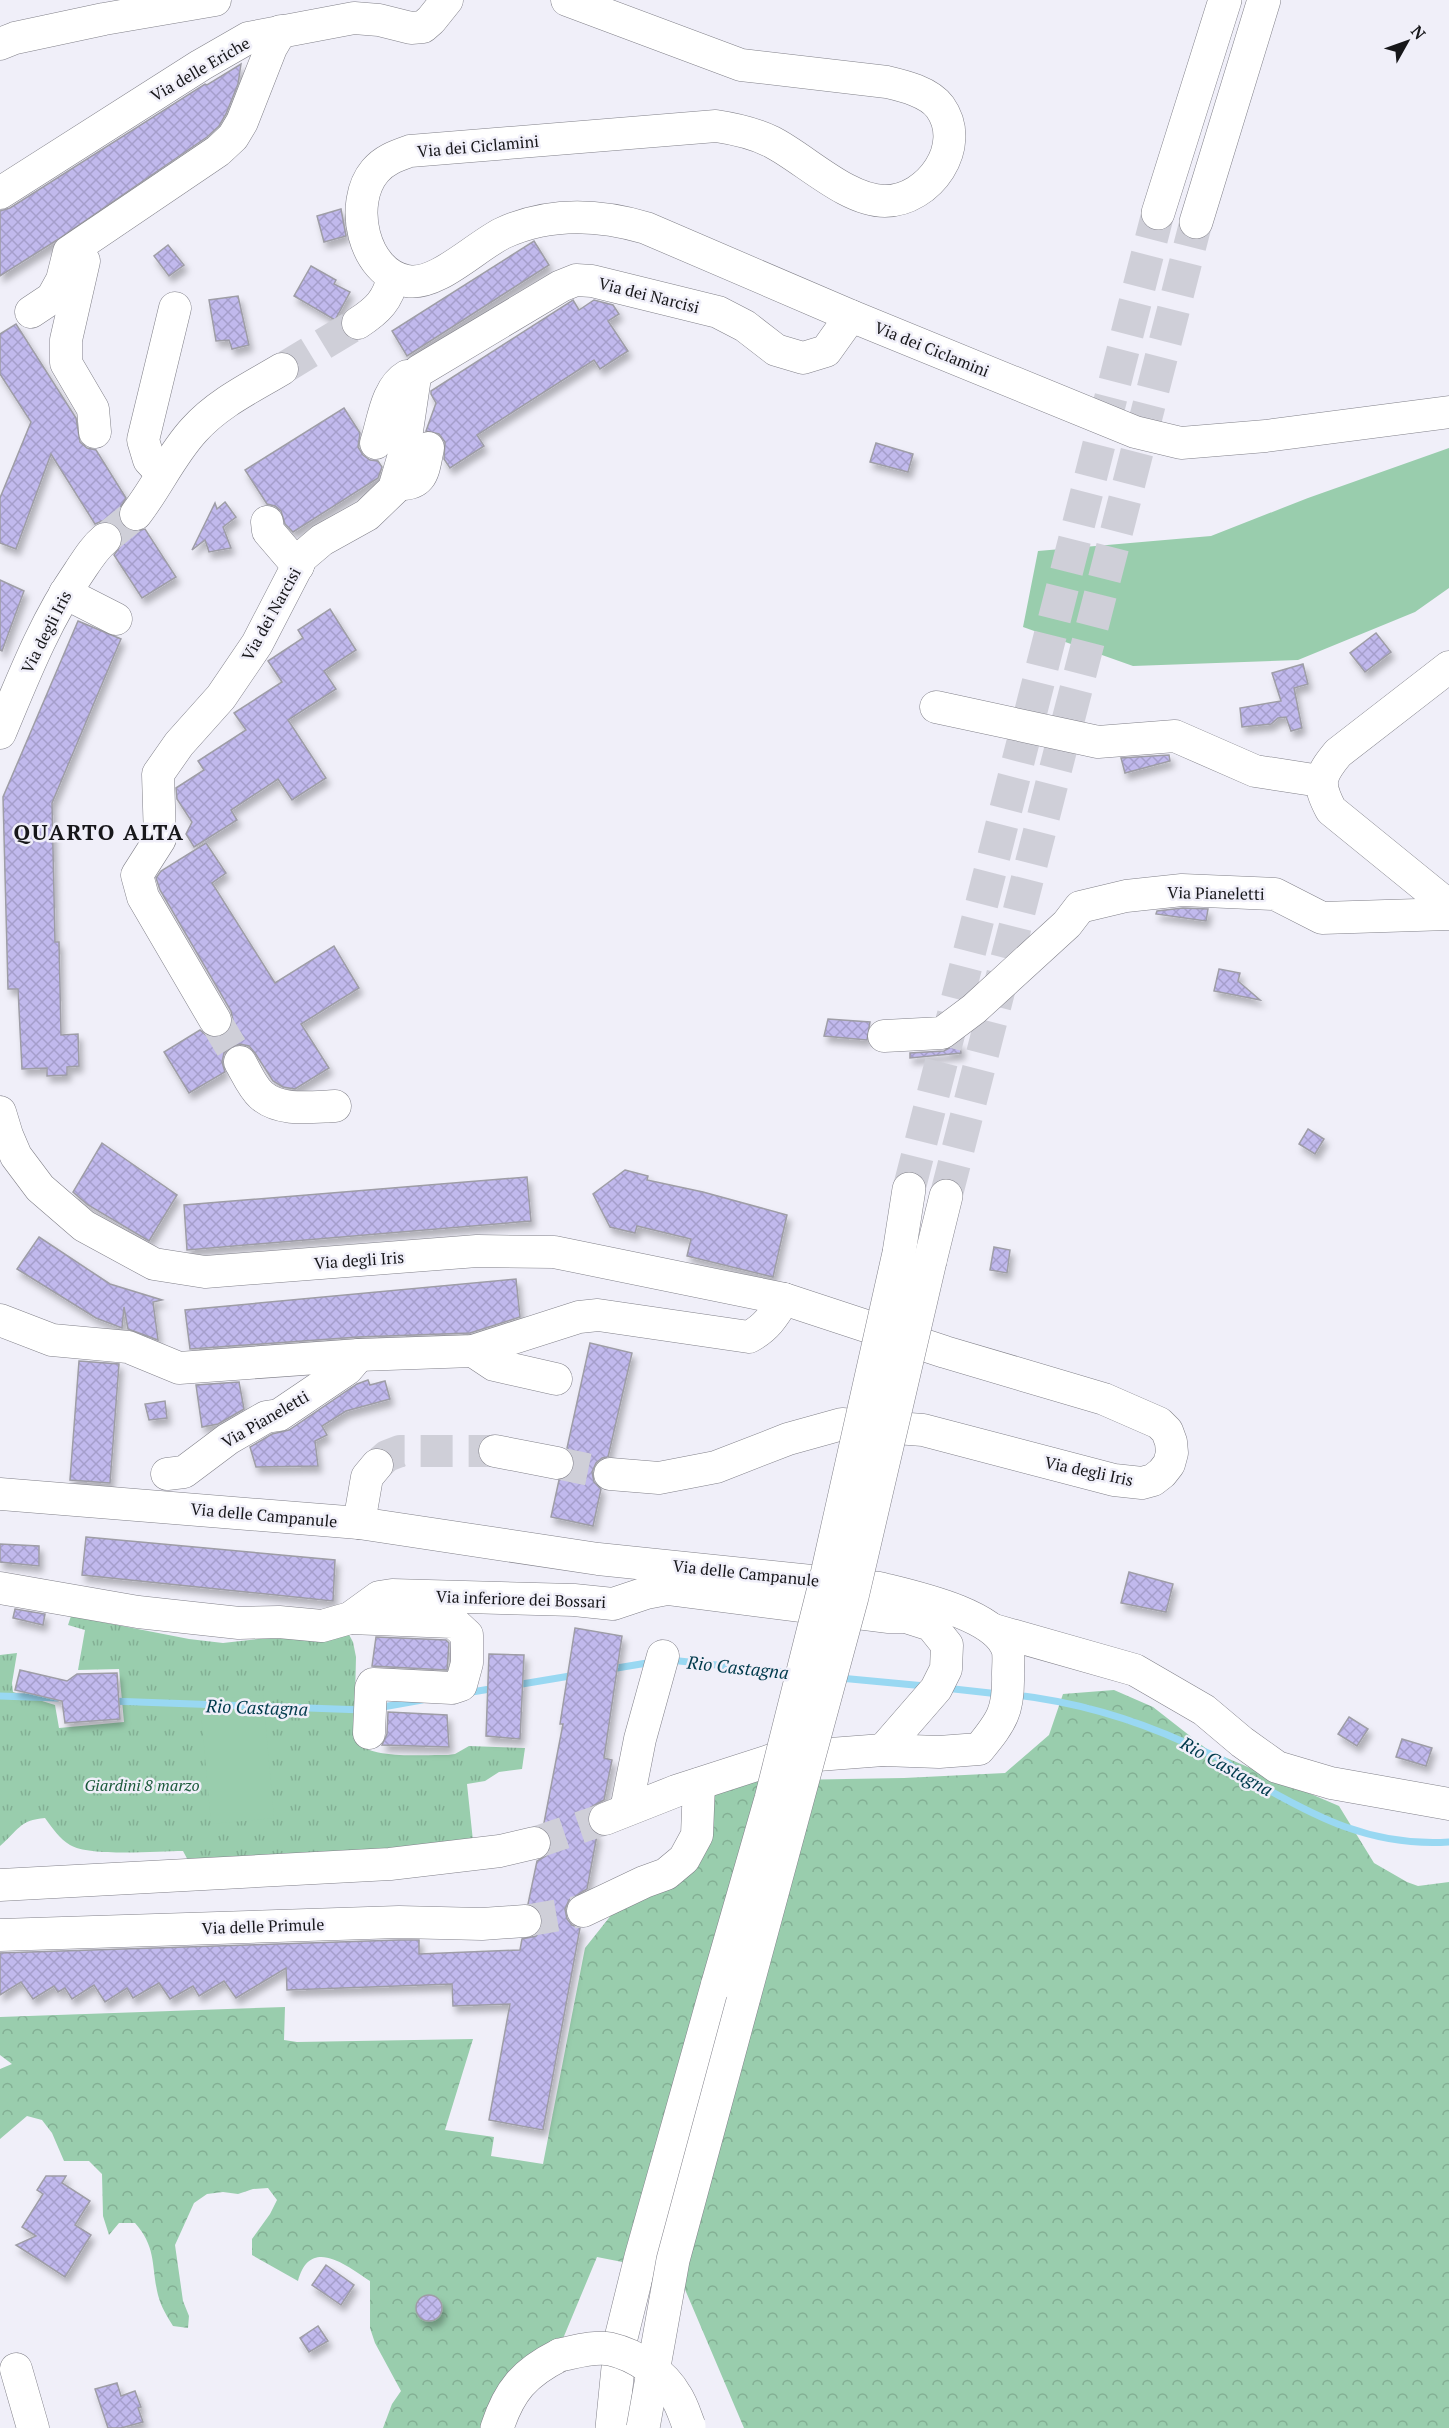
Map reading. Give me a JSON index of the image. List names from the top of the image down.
{
  "streets": {
    "street": [
      "Via delle Eriche",
      "Via dei Ciclamini",
      "Via dei Narcisi",
      "Via degli Iris",
      "Via Pianeletti",
      "Via delle Campanule",
      "Via inferiore dei Bossari",
      "Via delle Primule"
    ]
  },
  "crossings": [
    ["Via dei Ciclamini", "Via dei Narcisi"]
  ],
  "districts": ["QUARTO ALTA"],
  "water": ["Rio Castagna"],
  "parks": ["Giardini 8 marzo"],
  "north": "top right"
}
